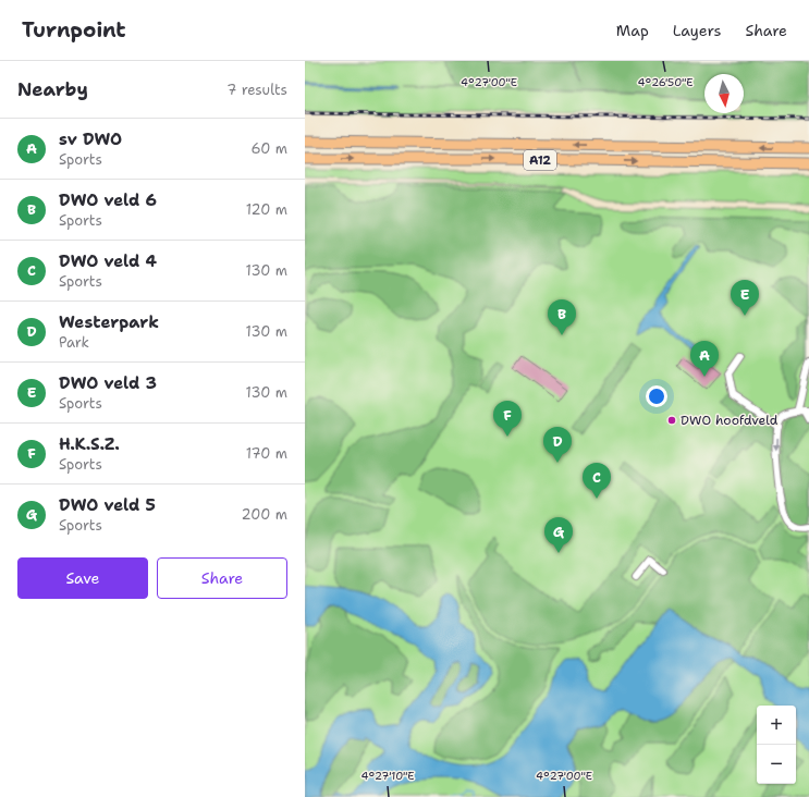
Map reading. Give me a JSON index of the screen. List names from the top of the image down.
{
  "streets": {
    "highway": ["A12"]
  },
  "places": ["DWO hoofdveld"],
  "north": "bottom",
  "page": {
    "header": "Turnpoint",
    "nav": ["Map", "Layers", "Share"],
    "heading": ["Nearby", "7 results"],
    "list": [
      {
        "mark": "A",
        "name": "sv DWO",
        "note": "Sports",
        "value": "60 m"
      },
      {
        "mark": "B",
        "name": "DWO veld 6",
        "note": "Sports",
        "value": "120 m"
      },
      {
        "mark": "C",
        "name": "DWO veld 4",
        "note": "Sports",
        "value": "130 m"
      },
      {
        "mark": "D",
        "name": "Westerpark",
        "note": "Park",
        "value": "130 m"
      },
      {
        "mark": "E",
        "name": "DWO veld 3",
        "note": "Sports",
        "value": "130 m"
      },
      {
        "mark": "F",
        "name": "H.K.S.Z.",
        "note": "Sports",
        "value": "170 m"
      },
      {
        "mark": "G",
        "name": "DWO veld 5",
        "note": "Sports",
        "value": "200 m"
      }
    ],
    "pins": [
      "E",
      "B",
      "A",
      "F",
      "D",
      "C",
      "G"
    ],
    "buttons": ["Save", "Share"],
    "map_buttons": ["+", "−"]
  },
  "coordinates": ["4°27'00\"E", "4°26'50\"E", "4°27'10\"E"]
}
